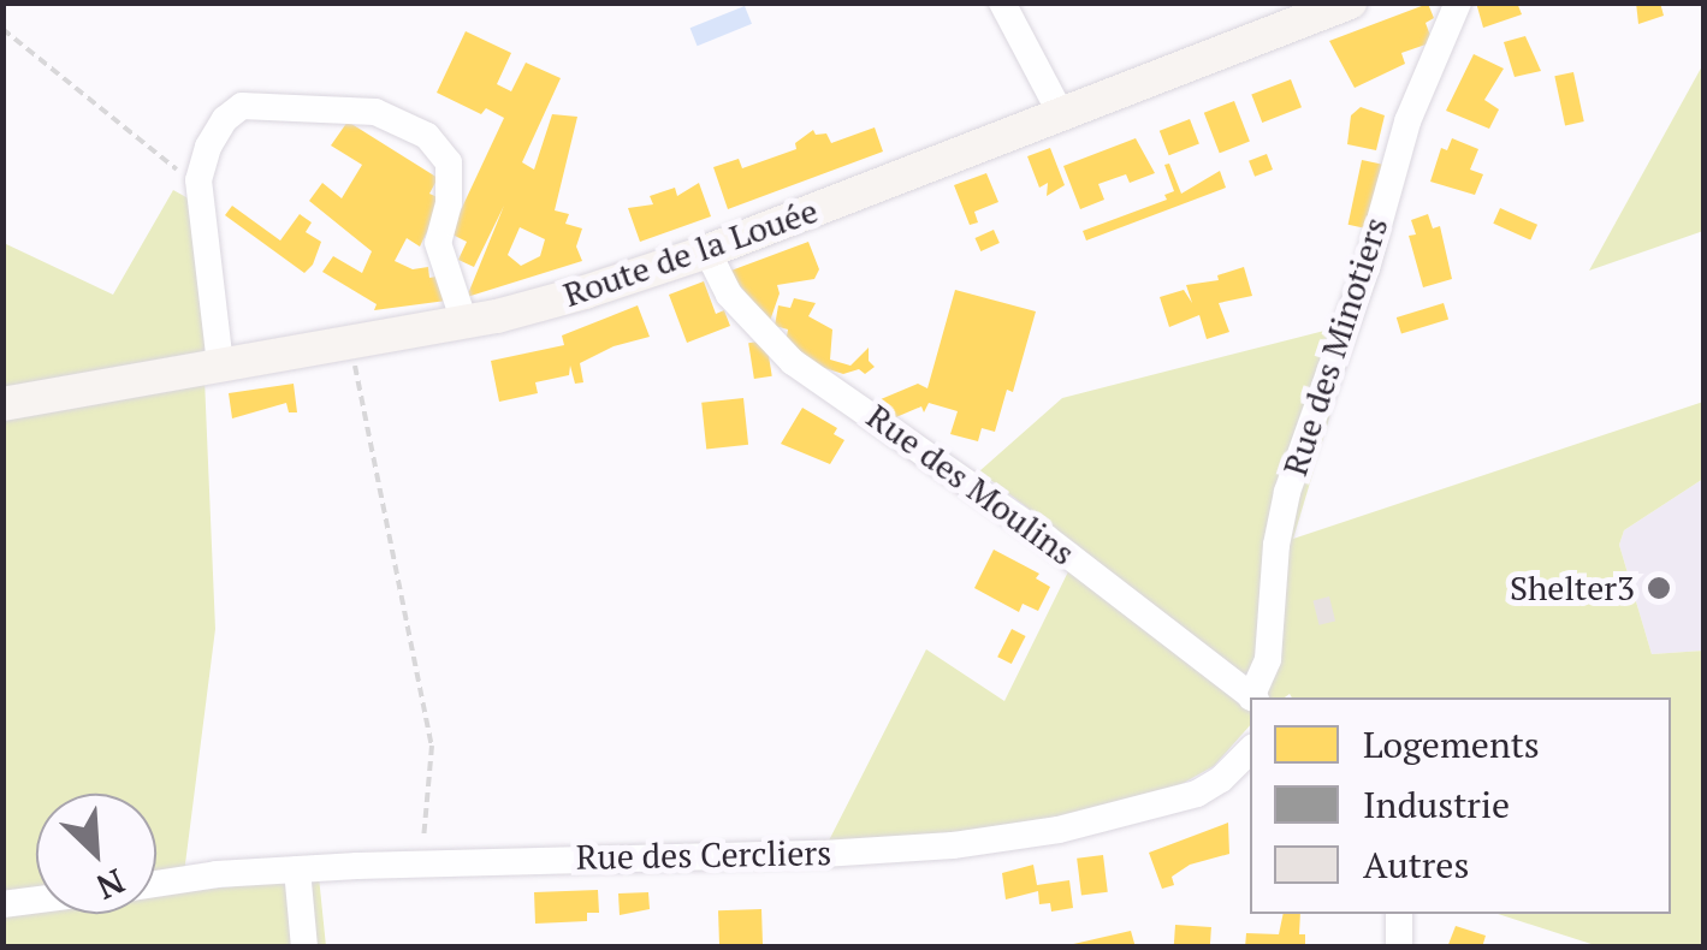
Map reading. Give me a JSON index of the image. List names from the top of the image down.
{
  "streets": {
    "main road": ["Route de la Louée"],
    "street": ["Rue des Minotiers", "Rue des Moulins", "Rue des Cercliers"]
  },
  "crossings": [
    ["Route de la Louée", "Rue des Moulins"]
  ],
  "places": ["Shelter3"],
  "legend": ["Logements", "Industrie", "Autres"],
  "north": "bottom right"
}
